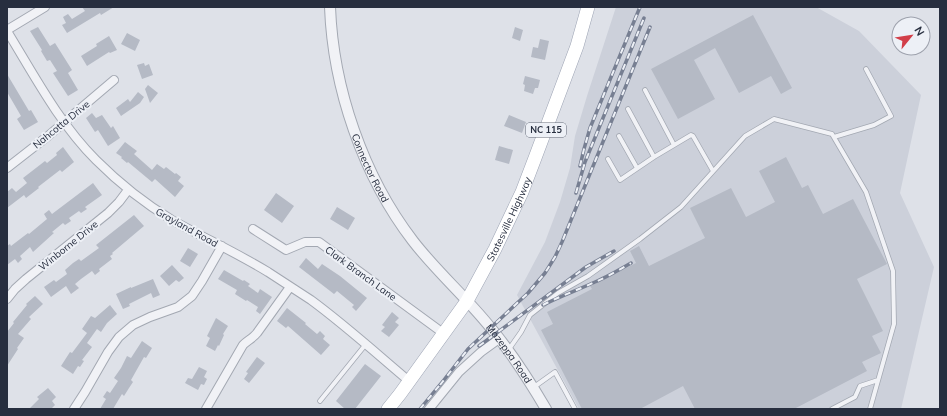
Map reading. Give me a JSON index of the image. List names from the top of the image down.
{
  "streets": {
    "main road": ["NC 115", "Statesville Highway"],
    "street": [
      "Nahcotta Drive",
      "Connector Road",
      "Grayland Road",
      "Winborne Drive",
      "Clark Branch Lane",
      "Mazeppa Road"
    ]
  },
  "crossings": [
    ["Nahcotta Drive", "Grayland Road"],
    ["Connector Road", "Statesville Highway"],
    ["Connector Road", "Mazeppa Road"],
    ["Statesville Highway", "Grayland Road"],
    ["Statesville Highway", "Clark Branch Lane"],
    ["Statesville Highway", "Mazeppa Road"],
    ["Grayland Road", "Winborne Drive"]
  ],
  "north": "top right"
}
